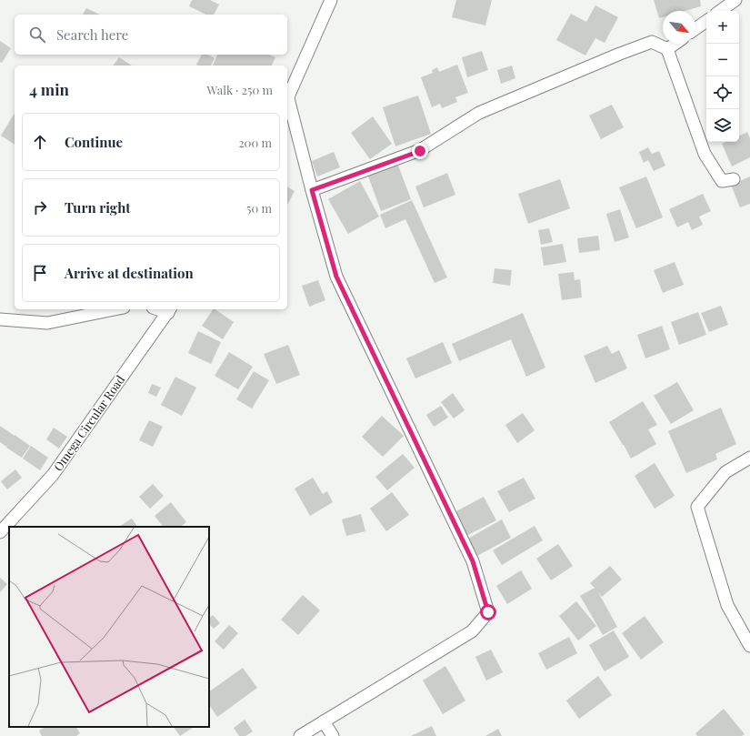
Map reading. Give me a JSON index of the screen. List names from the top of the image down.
{
  "streets": {
    "street": ["Omega Circular Road"]
  },
  "north": "bottom right",
  "page": {
    "map_buttons": ["+", "−"],
    "search": "Search here",
    "heading": ["4 min", "Walk · 250 m"],
    "list": [
      ["Continue", "200 m"],
      ["Turn right", "50 m"],
      "Arrive at destination"
    ]
  }
}
